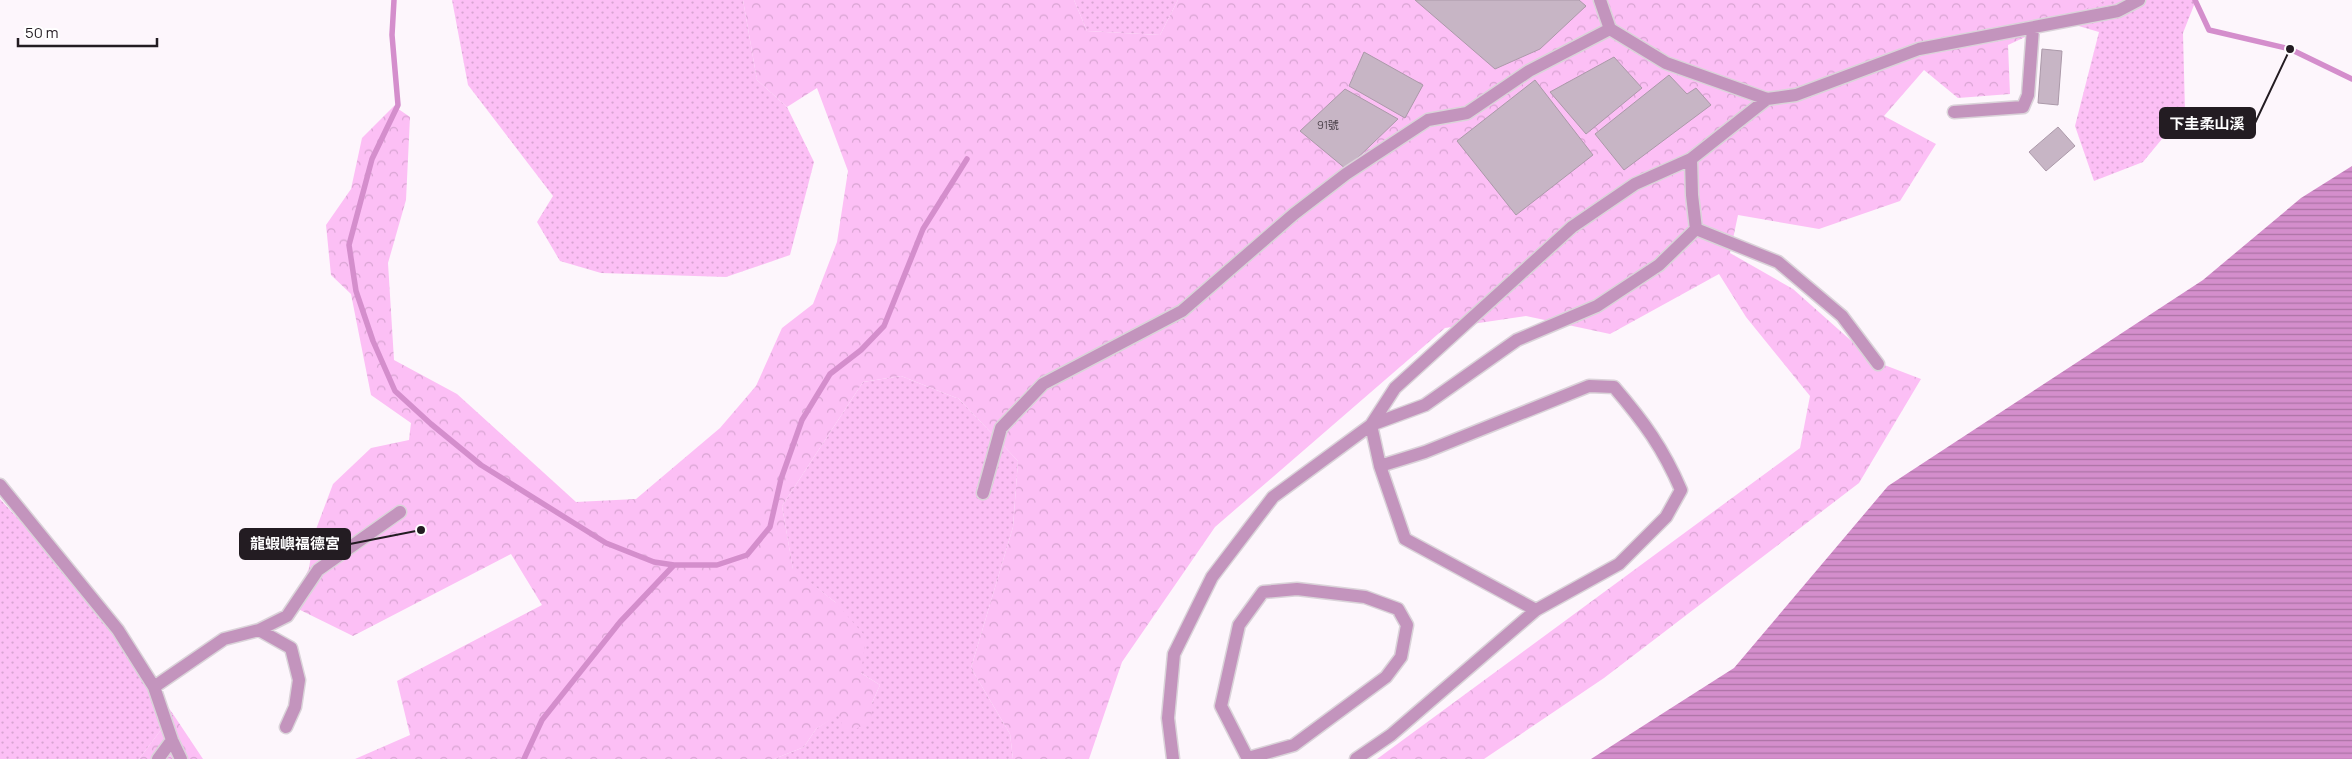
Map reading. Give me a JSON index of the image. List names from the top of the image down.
{
  "places": ["下圭柔山溪", "龍蝦嶼福德宮"],
  "house_numbers": ["91號"],
  "scale_bar": "50 m"
}
